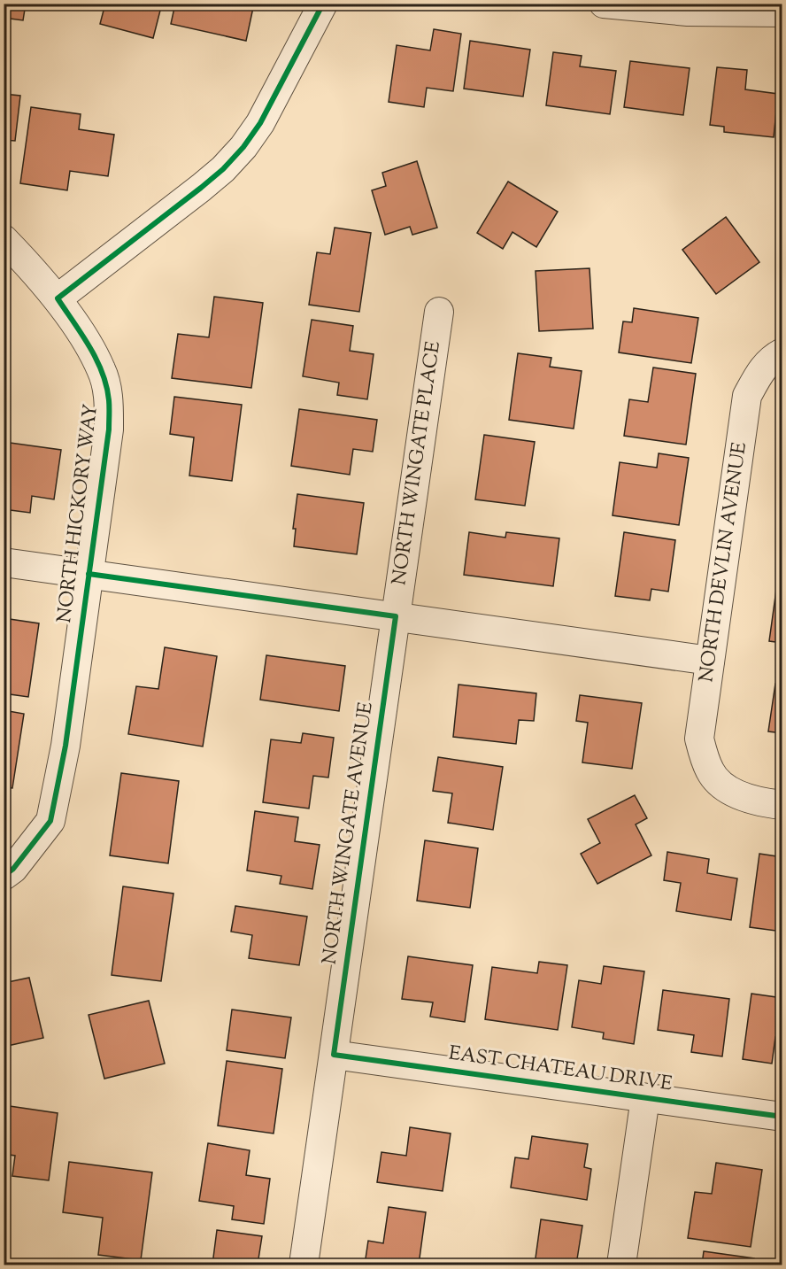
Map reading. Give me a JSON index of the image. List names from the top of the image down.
{
  "streets": {
    "street": [
      "NORTH WINGATE PLACE",
      "NORTH HICKORY WAY",
      "NORTH DEVLIN AVENUE",
      "NORTH WINGATE AVENUE",
      "EAST CHATEAU DRIVE"
    ]
  },
  "crossings": [
    ["NORTH WINGATE PLACE", "NORTH WINGATE AVENUE"],
    ["NORTH WINGATE AVENUE", "EAST CHATEAU DRIVE"]
  ]
}
